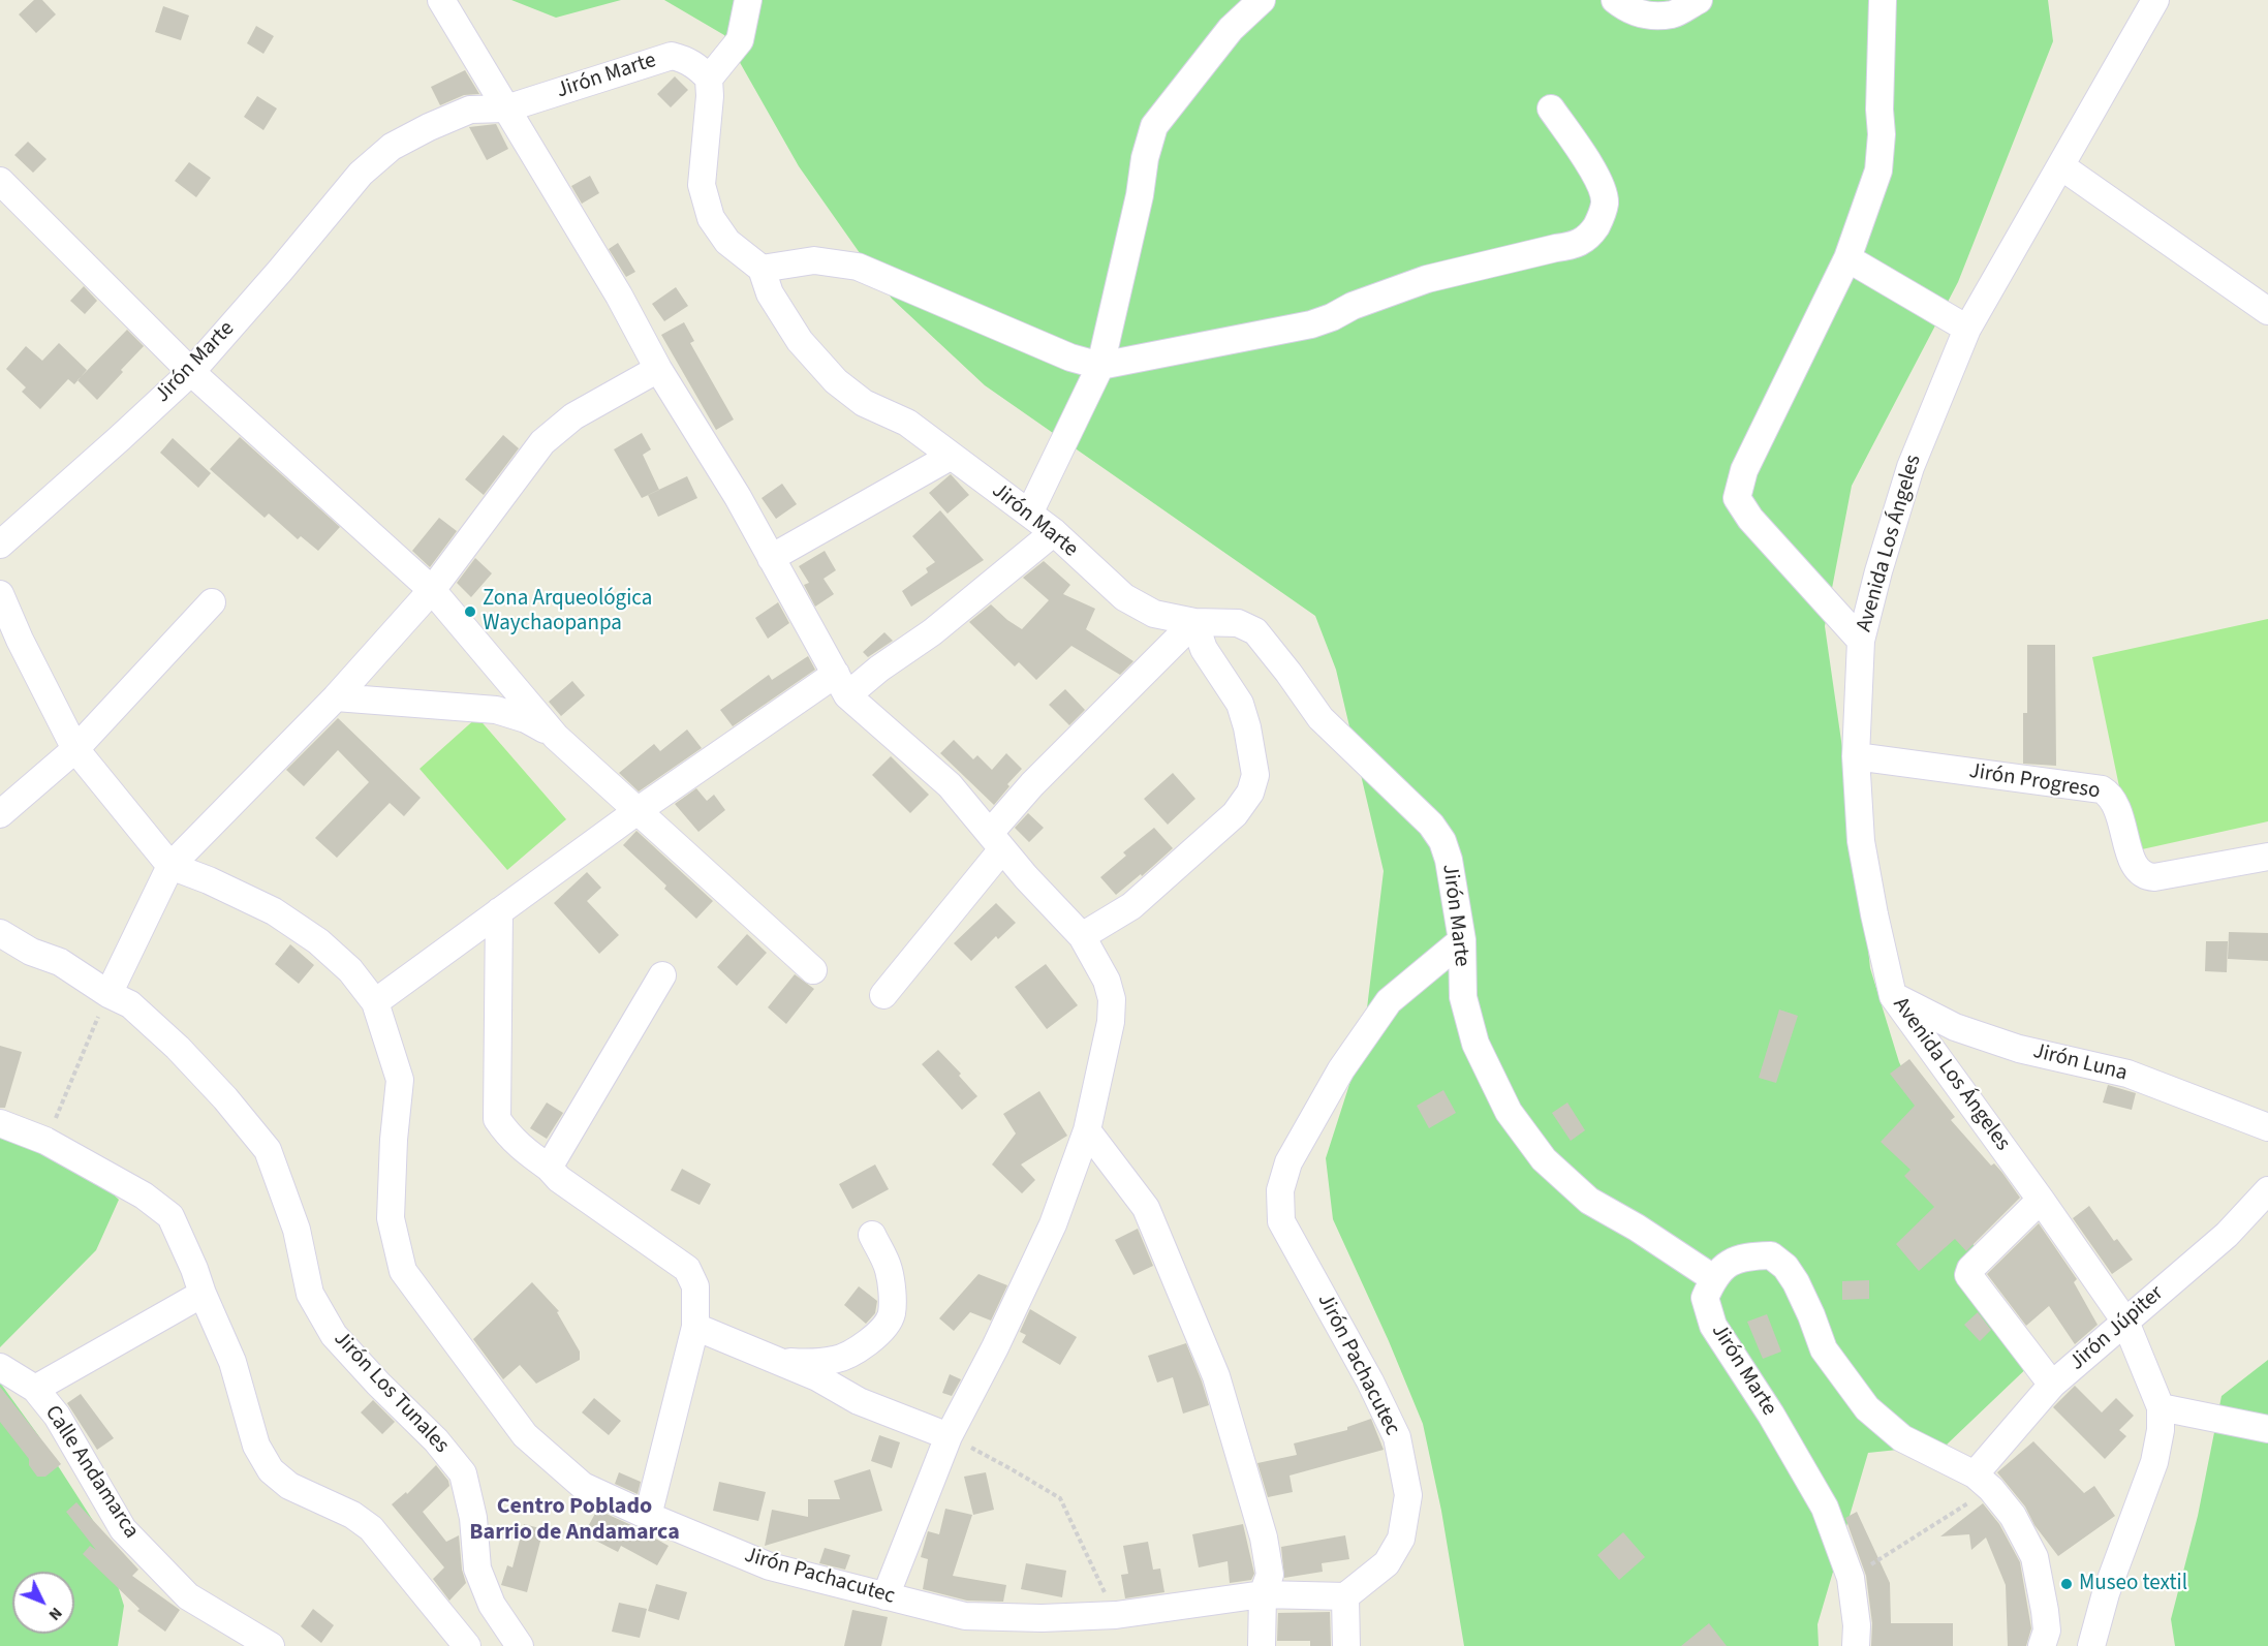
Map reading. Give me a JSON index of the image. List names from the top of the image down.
{
  "streets": {
    "street": [
      "Jirón Marte",
      "Avenida Los Ángeles",
      "Jirón Progreso",
      "Jirón Luna",
      "Jirón Júpiter",
      "Jirón Pachacutec",
      "Jirón Los Tunales",
      "Calle Andamarca"
    ]
  },
  "crossings": [
    ["Jirón Marte", "Jirón Pachacutec"],
    ["Avenida Los Ángeles", "Jirón Progreso"],
    ["Avenida Los Ángeles", "Jirón Luna"],
    ["Avenida Los Ángeles", "Jirón Júpiter"]
  ],
  "districts": ["Centro Poblado Barrio de Andamarca"],
  "places": ["Zona Arqueológica Waychaopanpa", "Museo textil"],
  "north": "bottom right"
}
